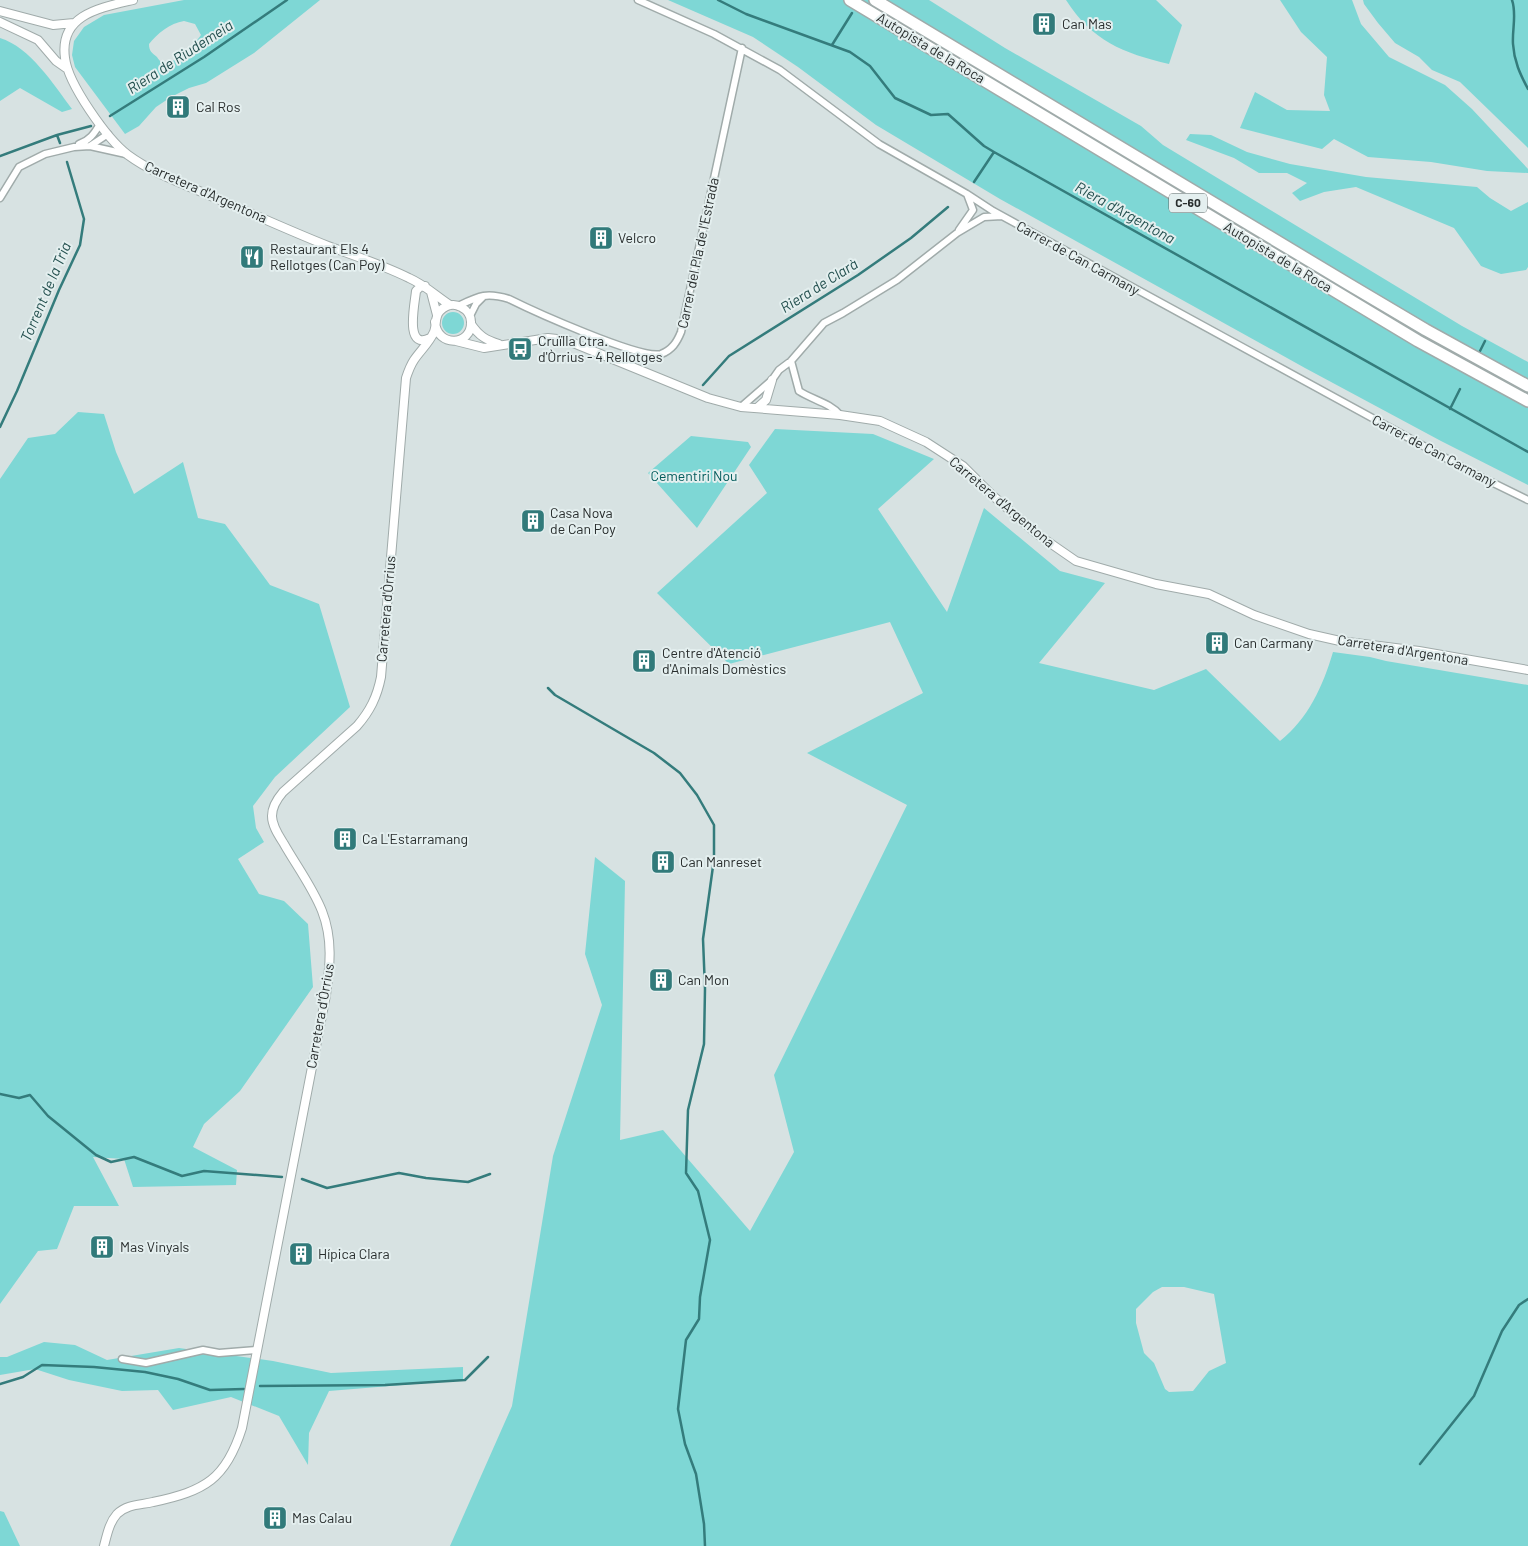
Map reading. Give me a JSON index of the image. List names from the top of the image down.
{
  "streets": {
    "highway": ["Autopista de la Roca", "C-60"],
    "street": [
      "Carretera d'Argentona",
      "Carrer del Pla de l'Estrada",
      "Carrer de Can Carmany",
      "Carretera d'Òrrius"
    ]
  },
  "crossings": [
    ["Carretera d'Argentona", "Carretera d'Òrrius"],
    ["Carrer del Pla de l'Estrada", "Carrer de Can Carmany"]
  ],
  "water": [
    "Riera de Riudemeia",
    "Riera d'Argentona",
    "Riera de Clarà",
    "Torrent de la Tria"
  ],
  "parks": ["Cementiri Nou"],
  "places": {
    "building": [
      "Can Mas",
      "Cal Ros",
      "Velcro",
      "Casa Nova de Can Poy",
      "Can Carmany",
      "Centre d'Atenció d'Animals Domèstics",
      "Ca L'Estarramang",
      "Can Manreset",
      "Can Mon",
      "Mas Vinyals",
      "Hípica Clara",
      "Mas Calau"
    ],
    "restaurant": ["Restaurant Els 4 Rellotges (Can Poy)"],
    "bus stop": ["Cruïlla Ctra. d'Òrrius - 4 Rellotges"]
  }
}
